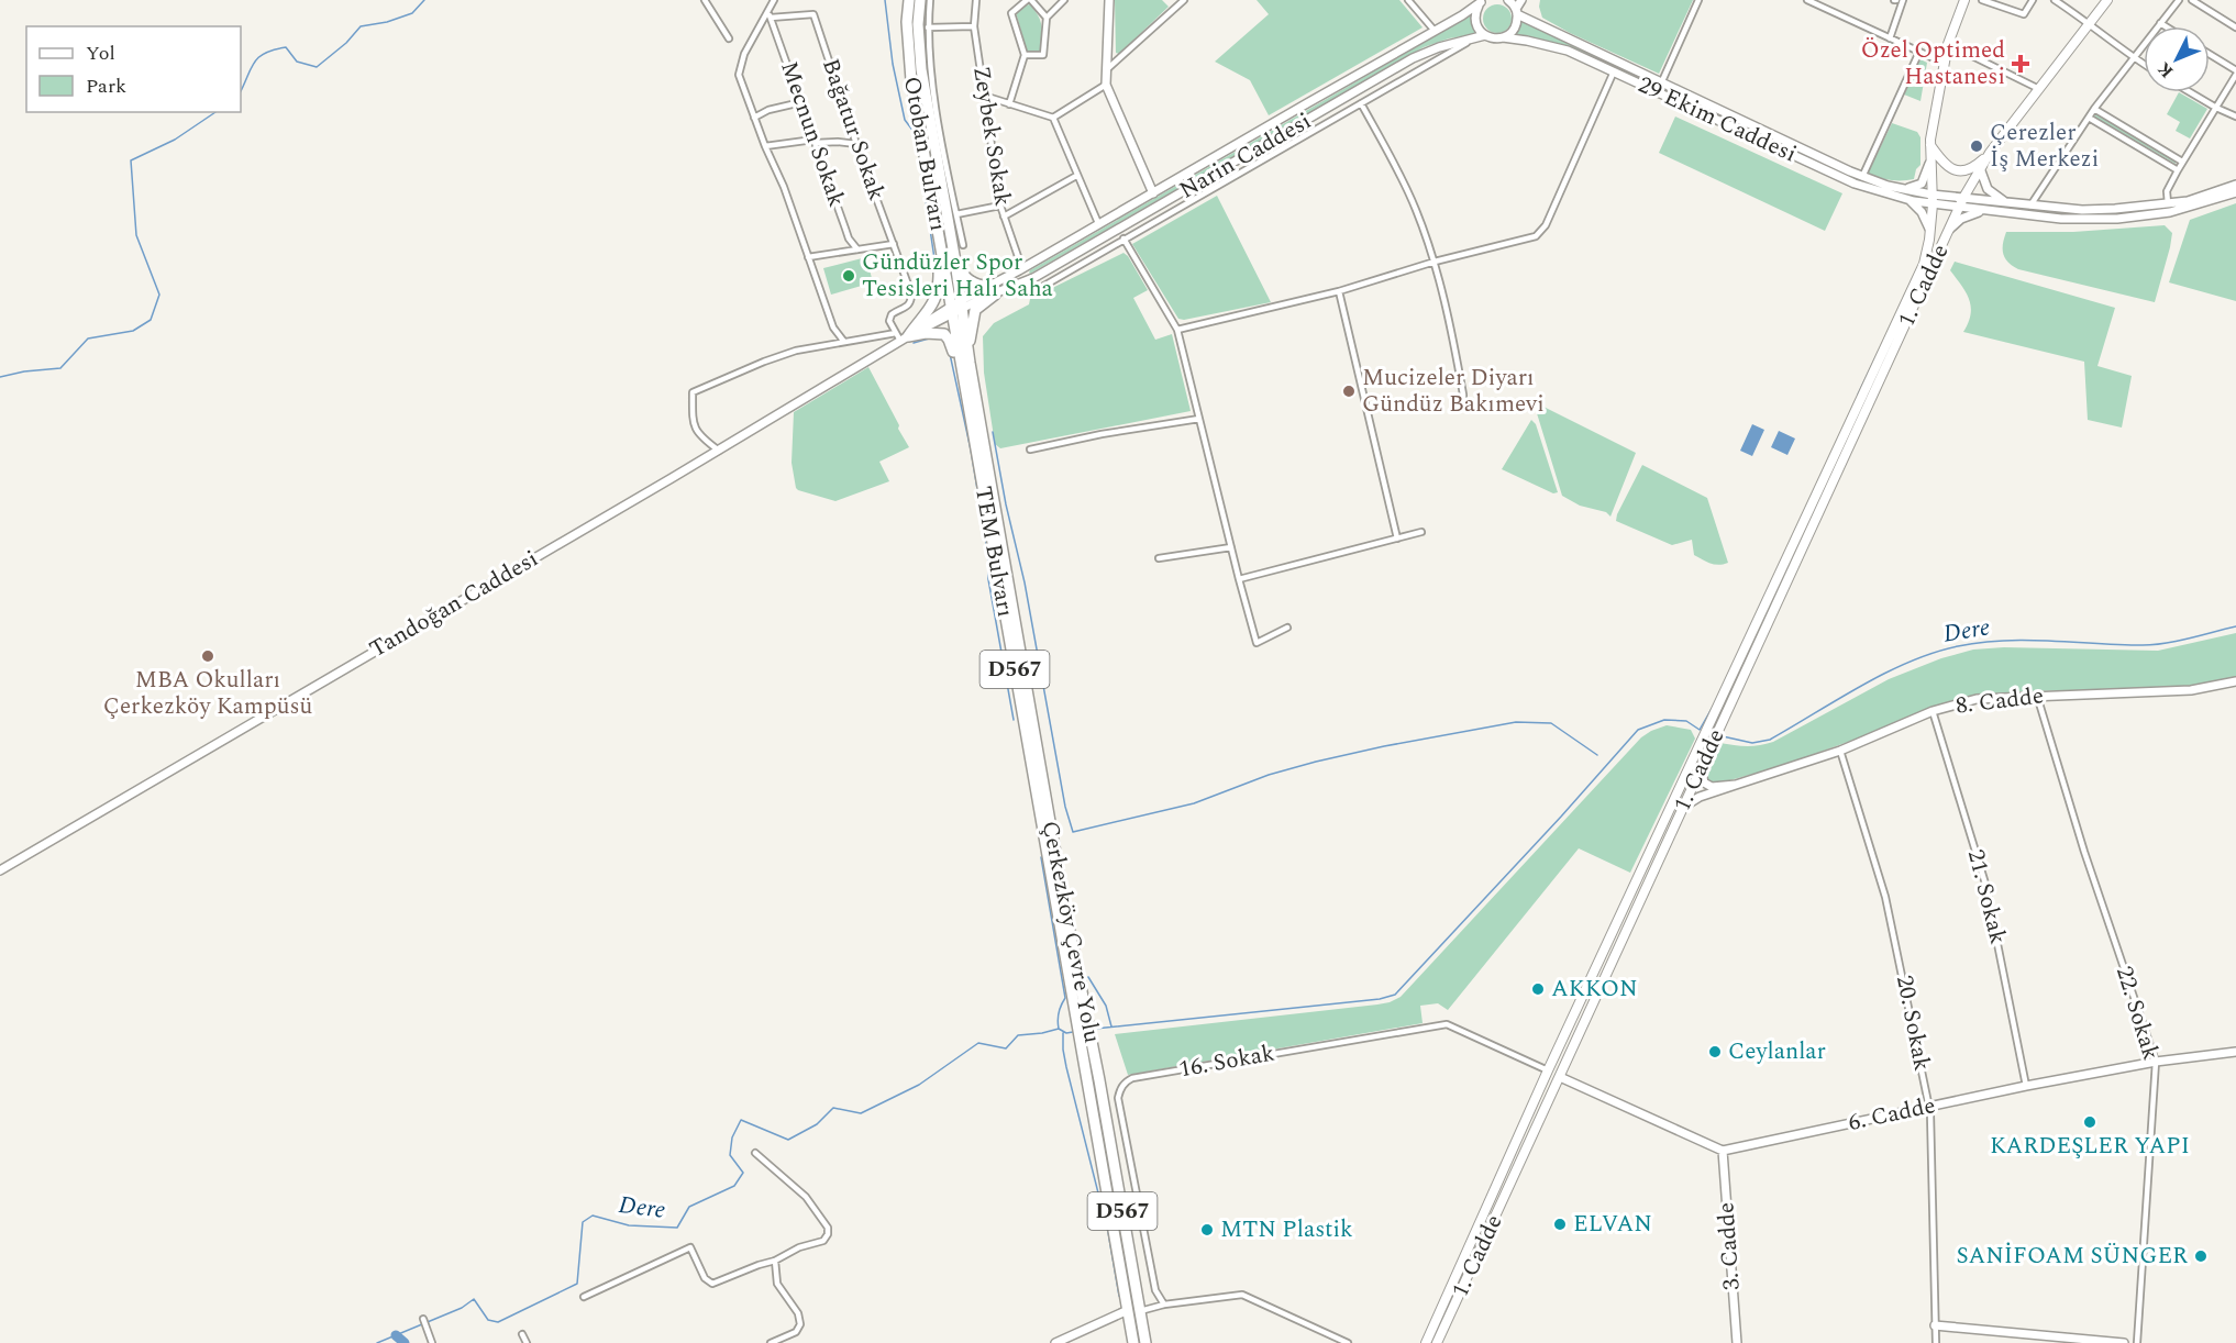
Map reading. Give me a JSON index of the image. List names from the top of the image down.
{
  "streets": {
    "highway": [
      "Otoban Bulvarı",
      "TEM Bulvarı",
      "D567",
      "Çerkezköy Çevre Yolu"
    ],
    "main road": [
      "29 Ekim Caddesi",
      "Narin Caddesi",
      "1. Cadde",
      "Tandoğan Caddesi",
      "8. Cadde",
      "6. Cadde",
      "3. Cadde"
    ],
    "street": [
      "Bağatur Sokak",
      "Mecnun Sokak",
      "Zeybek Sokak",
      "21. Sokak",
      "22. Sokak",
      "20. Sokak",
      "16. Sokak"
    ]
  },
  "crossings": [
    ["29 Ekim Caddesi", "Narin Caddesi"],
    ["29 Ekim Caddesi", "1. Cadde"],
    ["Bağatur Sokak", "Mecnun Sokak"],
    ["Zeybek Sokak", "Narin Caddesi"],
    ["Otoban Bulvarı", "TEM Bulvarı"],
    ["Otoban Bulvarı", "Tandoğan Caddesi"],
    ["Narin Caddesi", "Tandoğan Caddesi"],
    ["1. Cadde", "8. Cadde"],
    ["1. Cadde", "16. Sokak"],
    ["TEM Bulvarı", "Tandoğan Caddesi"],
    ["TEM Bulvarı", "Çerkezköy Çevre Yolu"],
    ["D567", "Çerkezköy Çevre Yolu"],
    ["8. Cadde", "21. Sokak"],
    ["8. Cadde", "22. Sokak"],
    ["8. Cadde", "20. Sokak"],
    ["21. Sokak", "6. Cadde"],
    ["22. Sokak", "6. Cadde"],
    ["20. Sokak", "6. Cadde"],
    ["6. Cadde", "3. Cadde"]
  ],
  "water": ["Dere"],
  "places": {
    "health": ["Özel Optimed Hastanesi"],
    "other": [
      "Çerezler İş Merkezi",
      "Gündüzler Spor Tesisleri Halı Saha",
      "Mucizeler Diyarı Gündüz Bakımevi",
      "MBA Okulları Çerkezköy Kampüsü",
      "AKKON",
      "Ceylanlar",
      "KARDEŞLER YAPI",
      "ELVAN",
      "MTN Plastik",
      "SANİFOAM SÜNGER"
    ]
  },
  "legend": ["Yol", "Park"],
  "north": "bottom left"
}
